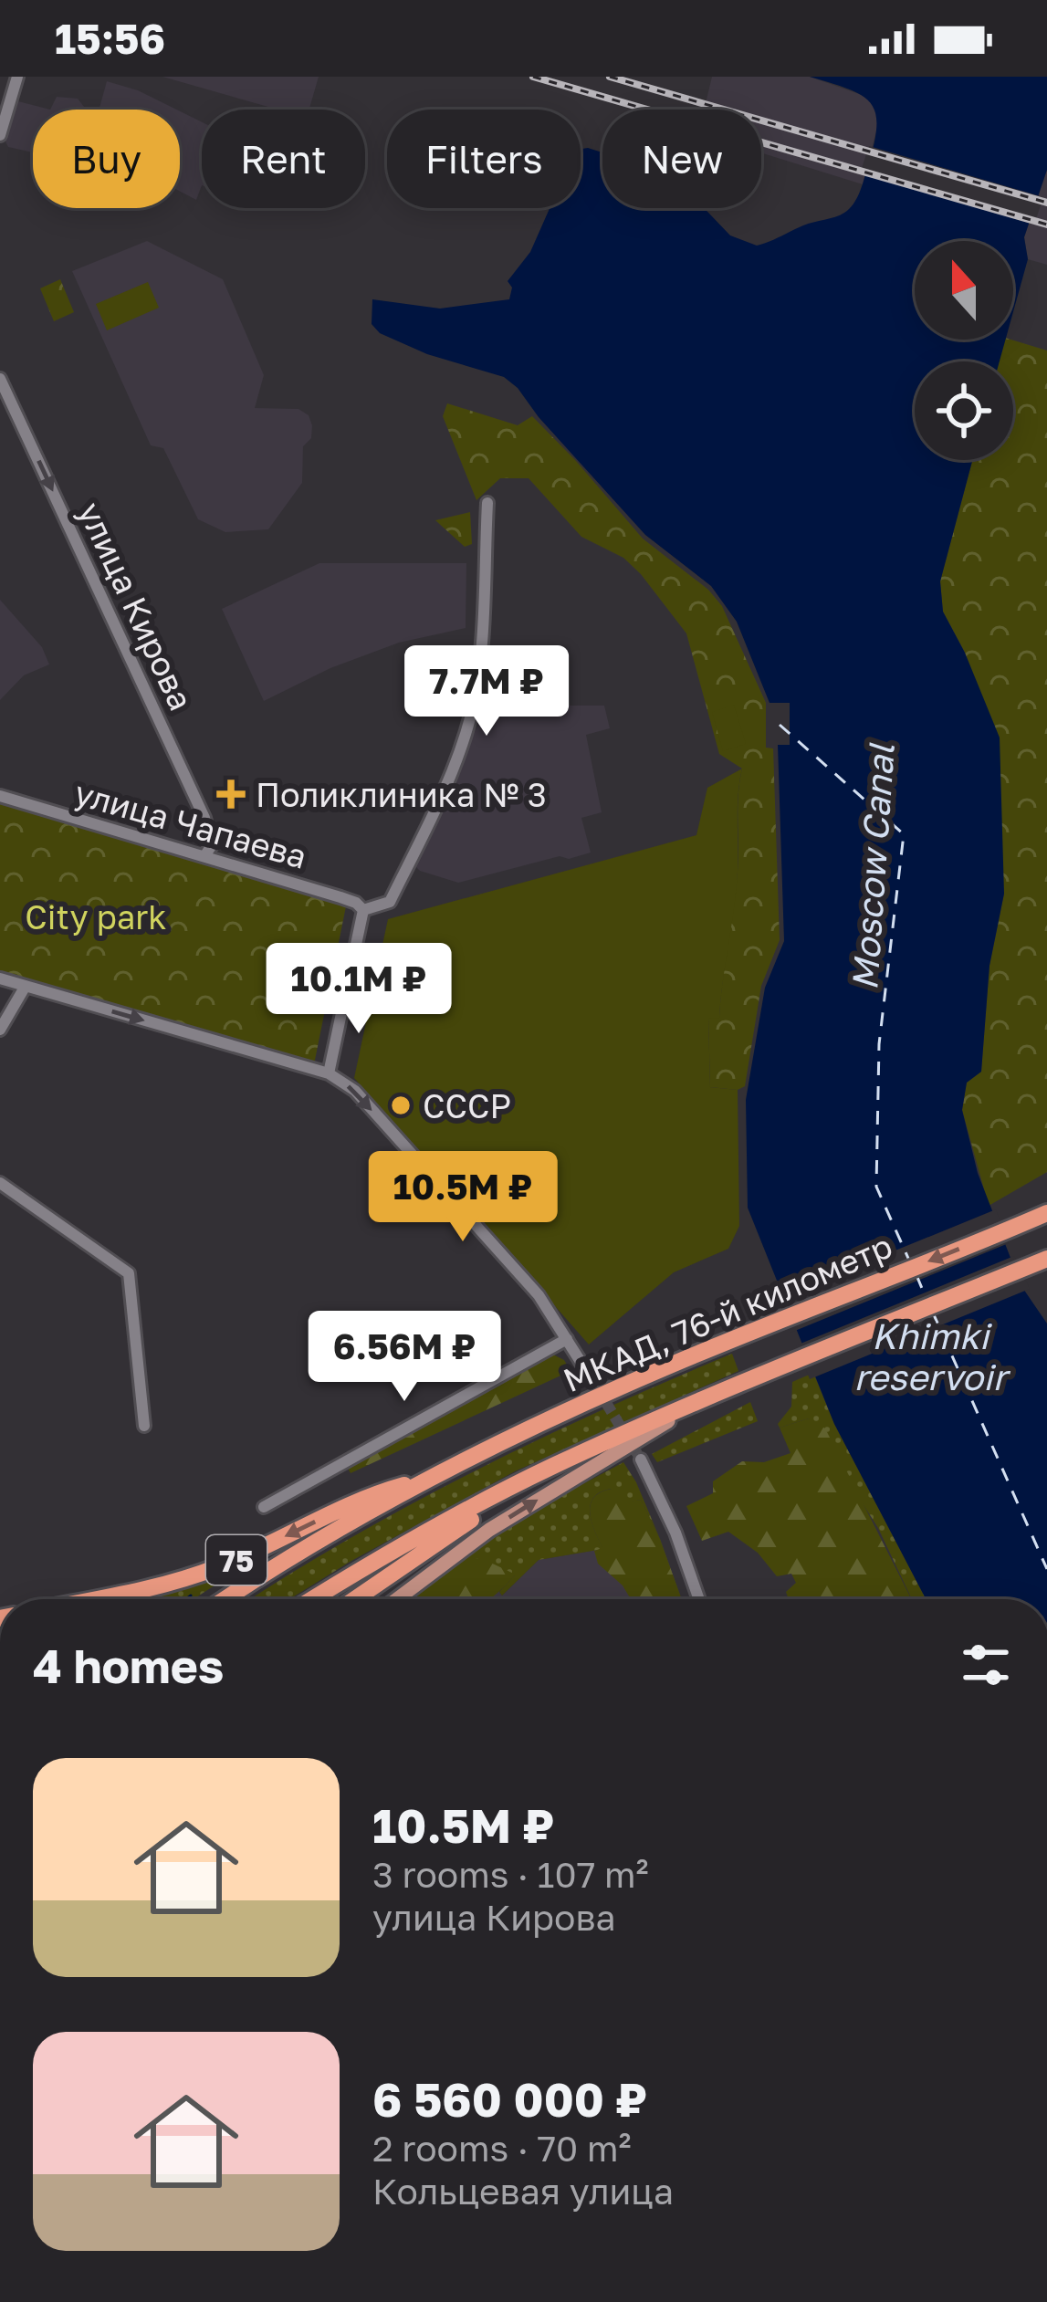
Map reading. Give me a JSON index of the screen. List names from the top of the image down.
{
  "streets": {
    "highway": ["МКАД, 76-й километр", "75"],
    "street": ["улица Кирова", "улица Чапаева"]
  },
  "crossings": [
    ["улица Кирова", "улица Чапаева"],
    ["МКАД, 76-й километр", "75"]
  ],
  "one_way": ["улица Кирова"],
  "water": ["Moscow Canal", "Khimki reservoir"],
  "parks": ["City park"],
  "places": {
    "health": ["Поликлиника № 3"],
    "other": ["СССР"]
  },
  "north": "top",
  "page": {
    "status": "15:56",
    "chip": [
      "Buy",
      "Rent",
      "Filters",
      "New"
    ],
    "price": [
      "7.7M ₽",
      "10.1M ₽",
      "10.5M ₽",
      "6.56M ₽"
    ],
    "heading": "4 homes",
    "list": [
      {
        "name": "10.5M ₽",
        "note": "3 rooms · 107 m² · улица Кирова"
      },
      {
        "name": "6 560 000 ₽",
        "note": "2 rooms · 70 m² · Кольцевая улица"
      }
    ]
  }
}
